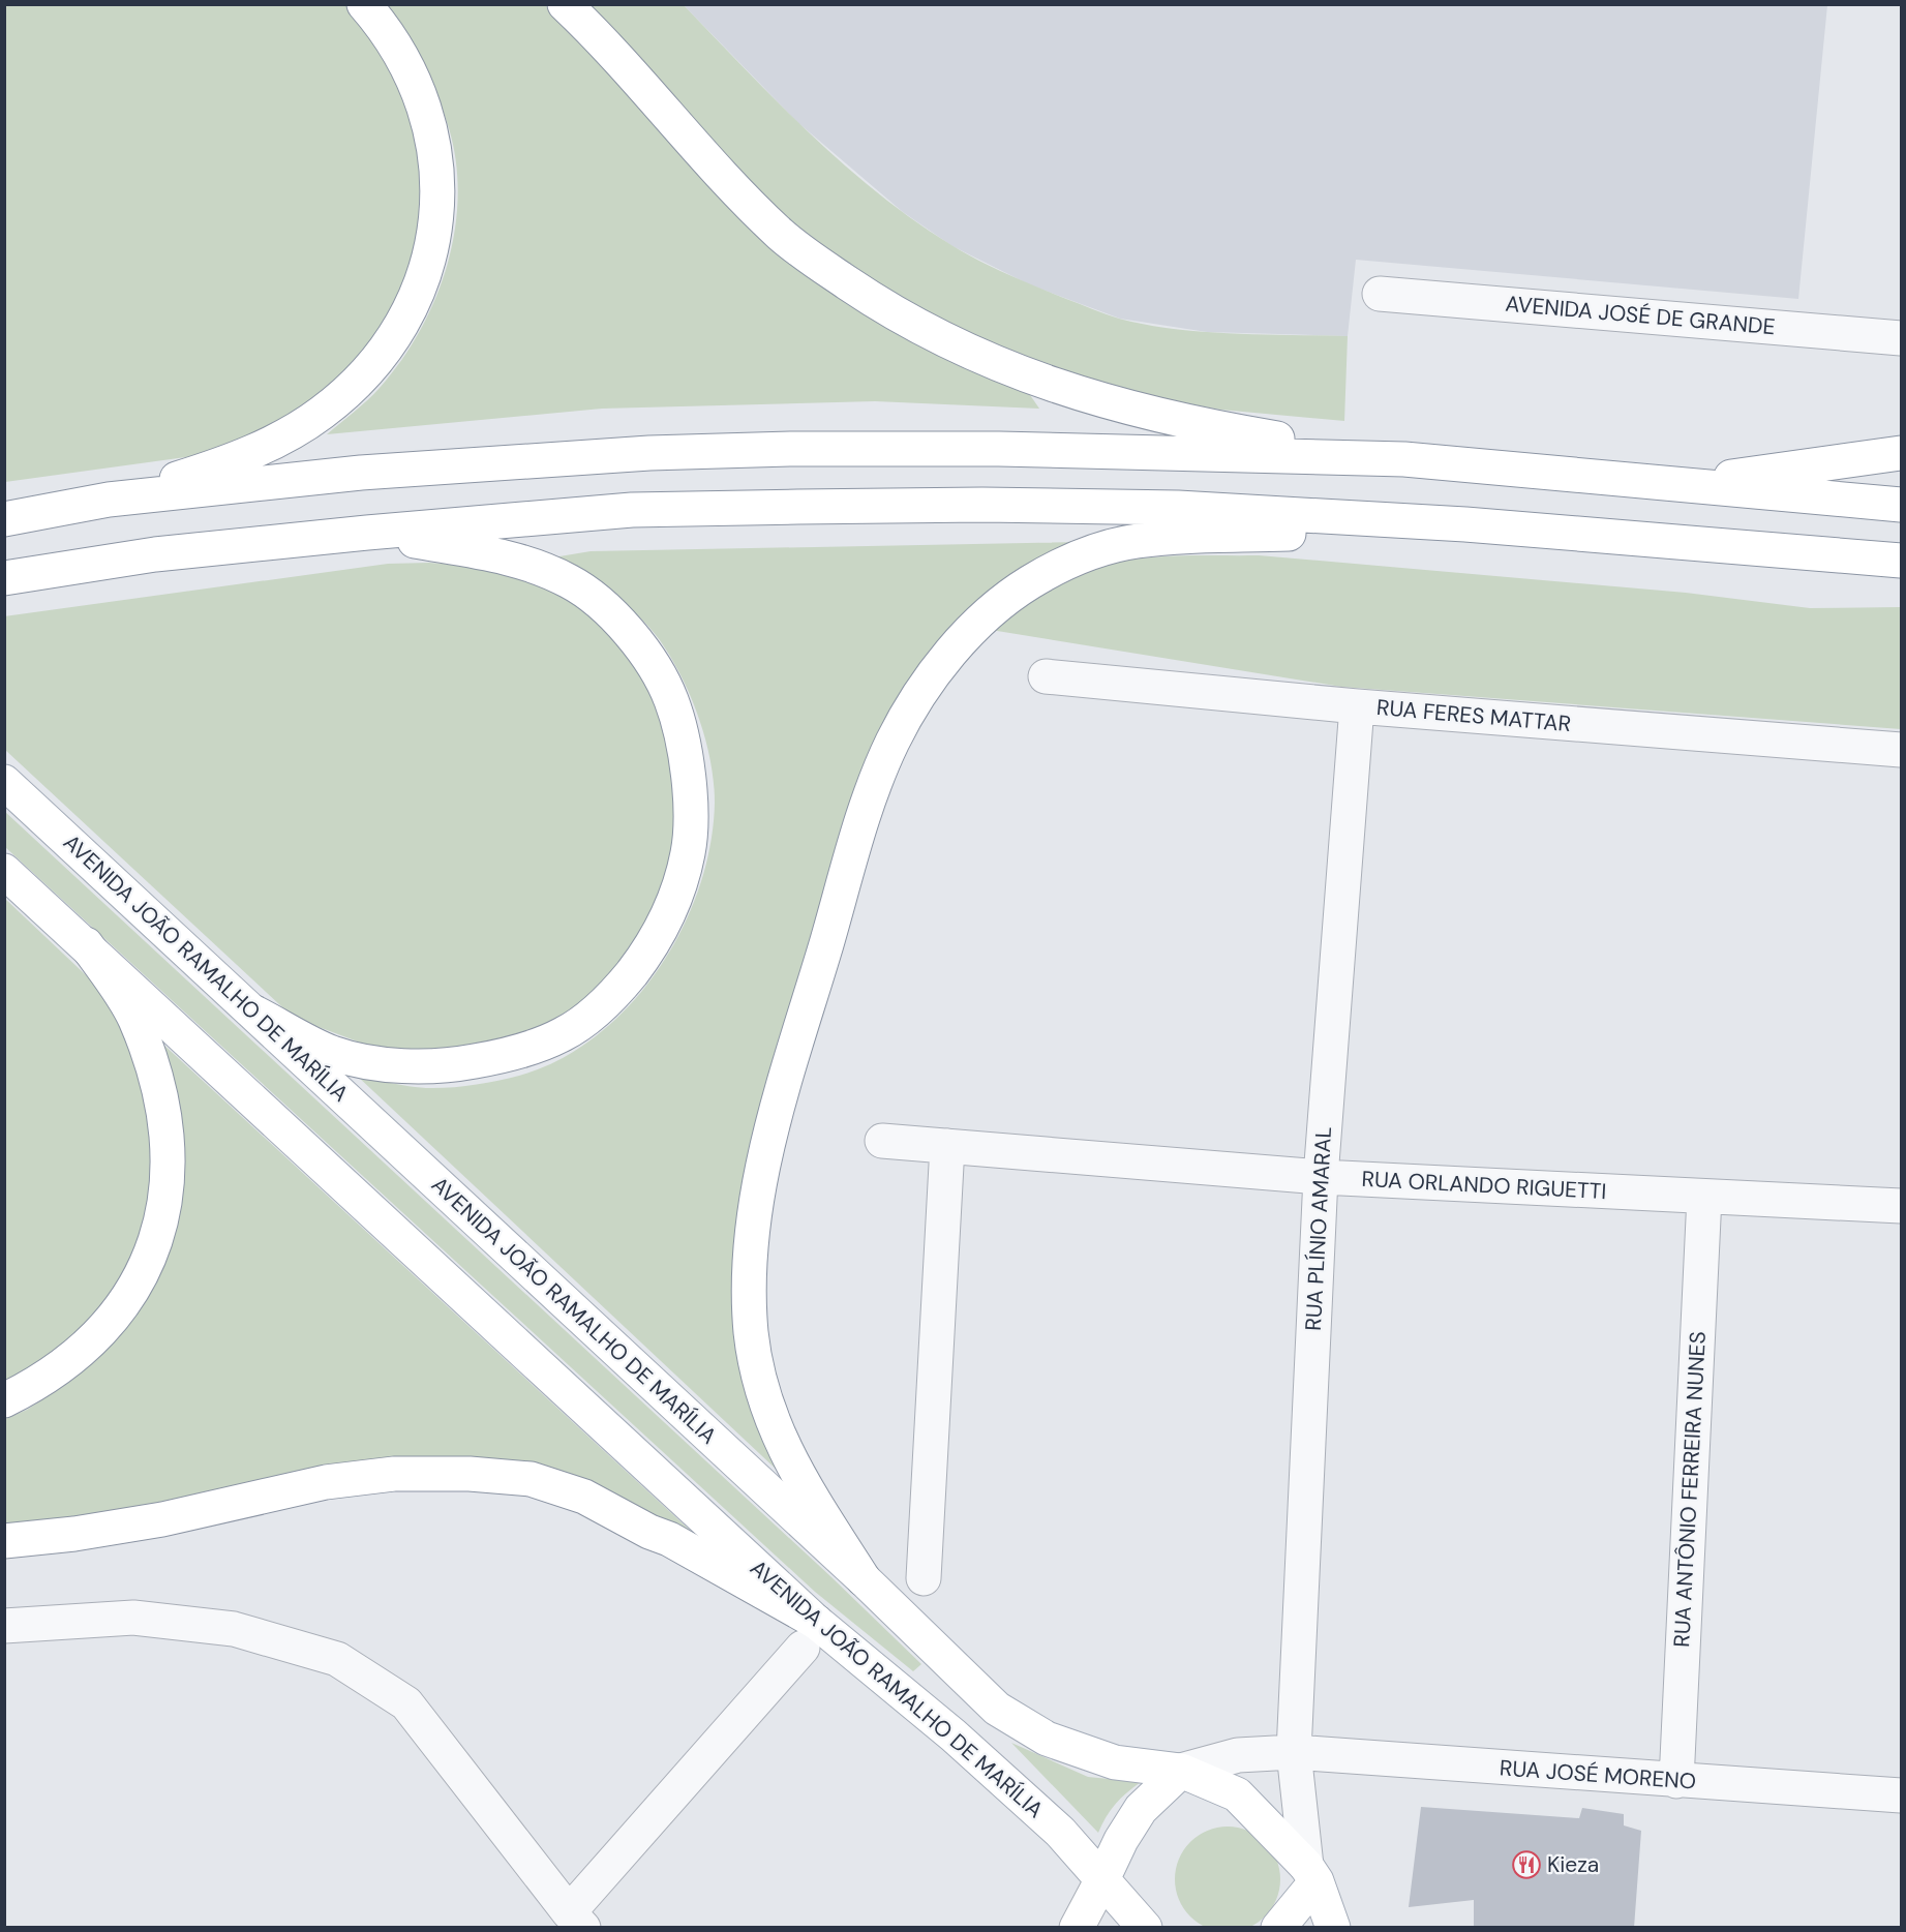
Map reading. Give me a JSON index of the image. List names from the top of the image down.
{
  "streets": {
    "main road": ["AVENIDA JOÃO RAMALHO DE MARÍLIA"],
    "street": [
      "AVENIDA JOSÉ DE GRANDE",
      "RUA FERES MATTAR",
      "RUA ORLANDO RIGUETTI",
      "RUA PLÍNIO AMARAL",
      "RUA ANTÔNIO FERREIRA NUNES",
      "RUA JOSÉ MORENO"
    ]
  },
  "crossings": [
    ["RUA FERES MATTAR", "RUA PLÍNIO AMARAL"],
    ["AVENIDA JOÃO RAMALHO DE MARÍLIA", "RUA PLÍNIO AMARAL"],
    ["AVENIDA JOÃO RAMALHO DE MARÍLIA", "RUA JOSÉ MORENO"],
    ["RUA ORLANDO RIGUETTI", "RUA PLÍNIO AMARAL"],
    ["RUA ORLANDO RIGUETTI", "RUA ANTÔNIO FERREIRA NUNES"],
    ["RUA PLÍNIO AMARAL", "RUA JOSÉ MORENO"],
    ["RUA ANTÔNIO FERREIRA NUNES", "RUA JOSÉ MORENO"]
  ],
  "places": {
    "restaurant": ["Kieza"]
  }
}
